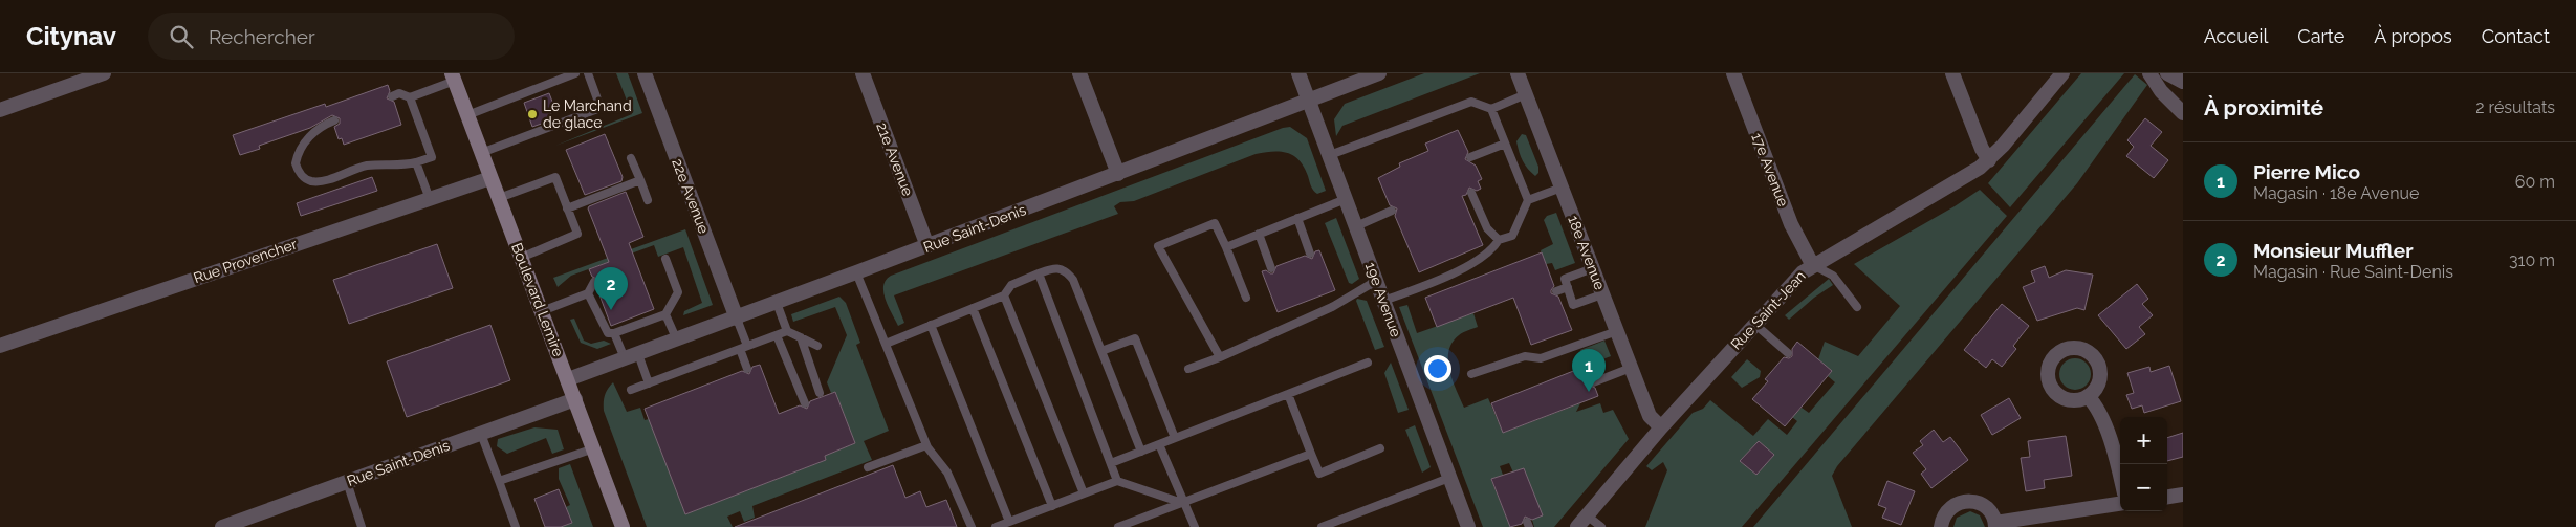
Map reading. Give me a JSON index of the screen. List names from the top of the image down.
{
  "streets": {
    "main road": ["Boulevard Lemire"],
    "street": [
      "21e Avenue",
      "17e Avenue",
      "22e Avenue",
      "Rue Saint-Denis",
      "18e Avenue",
      "Rue Provencher",
      "19e Avenue",
      "Rue Saint-Jean"
    ]
  },
  "crossings": [
    ["21e Avenue", "Rue Saint-Denis"],
    ["17e Avenue", "Rue Saint-Jean"],
    ["22e Avenue", "Rue Saint-Denis"],
    ["Rue Saint-Denis", "Boulevard Lemire"],
    ["Rue Saint-Denis", "19e Avenue"],
    ["18e Avenue", "Rue Saint-Jean"],
    ["Rue Provencher", "Boulevard Lemire"]
  ],
  "places": ["Le Marchand de glace"],
  "page": {
    "header": "Citynav",
    "search": "Rechercher",
    "nav": [
      "Accueil",
      "Carte",
      "À propos",
      "Contact"
    ],
    "heading": ["À proximité", "2 résultats"],
    "list": [
      {
        "mark": "1",
        "name": "Pierre Mico",
        "note": "Magasin · 18e Avenue",
        "value": "60 m"
      },
      {
        "mark": "2",
        "name": "Monsieur Muffler",
        "note": "Magasin · Rue Saint-Denis",
        "value": "310 m"
      }
    ],
    "pins": ["2", "1"],
    "map_buttons": ["+", "−"]
  }
}
